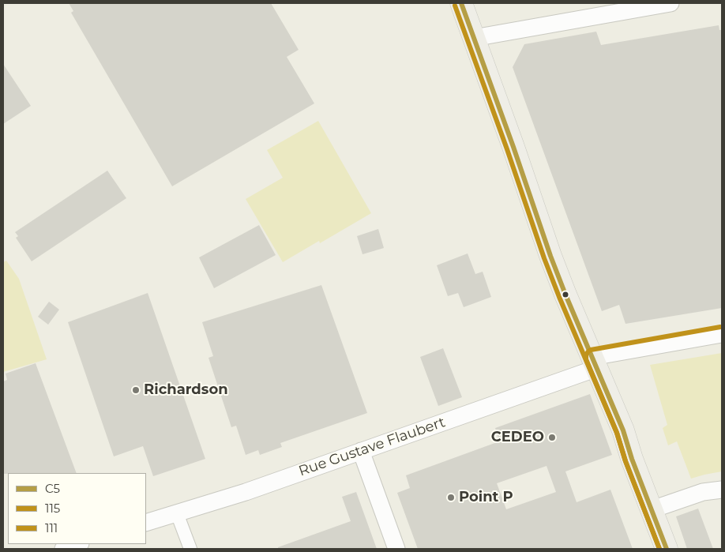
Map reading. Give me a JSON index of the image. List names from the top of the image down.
{
  "streets": {
    "street": ["Rue Gustave Flaubert"]
  },
  "places": ["Richardson", "CEDEO", "Point P"],
  "lines": ["transit line C5", "transit line 115", "transit line 111"],
  "legend": ["C5", "115", "111"]
}
